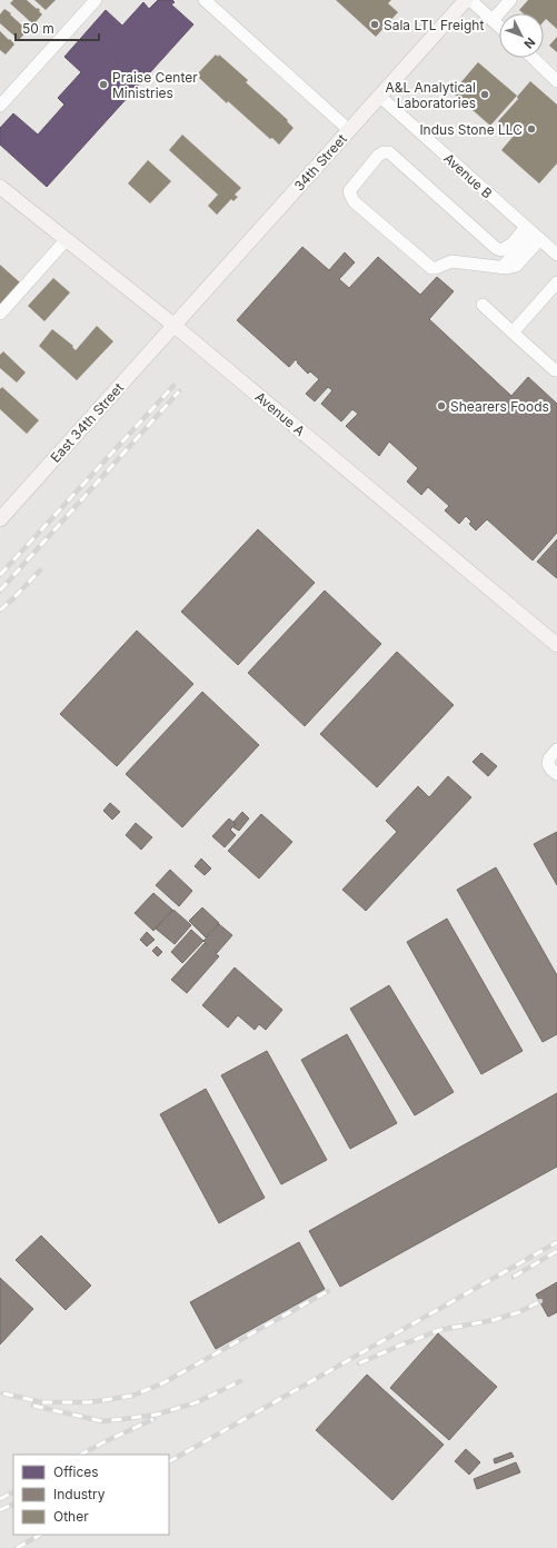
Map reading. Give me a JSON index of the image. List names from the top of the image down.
{
  "streets": {
    "main road": ["34th Street", "Avenue A", "East 34th Street"],
    "street": ["Avenue B"]
  },
  "crossings": [
    ["34th Street", "Avenue B"],
    ["34th Street", "Avenue A"],
    ["34th Street", "East 34th Street"],
    ["Avenue A", "East 34th Street"]
  ],
  "places": [
    "Sala LTL Freight",
    "Praise Center Ministries",
    "A&L Analytical Laboratories",
    "Indus Stone LLC",
    "Shearers Foods"
  ],
  "legend": ["Offices", "Industry", "Other"],
  "scale_bar": "50 m",
  "north": "bottom right"
}
